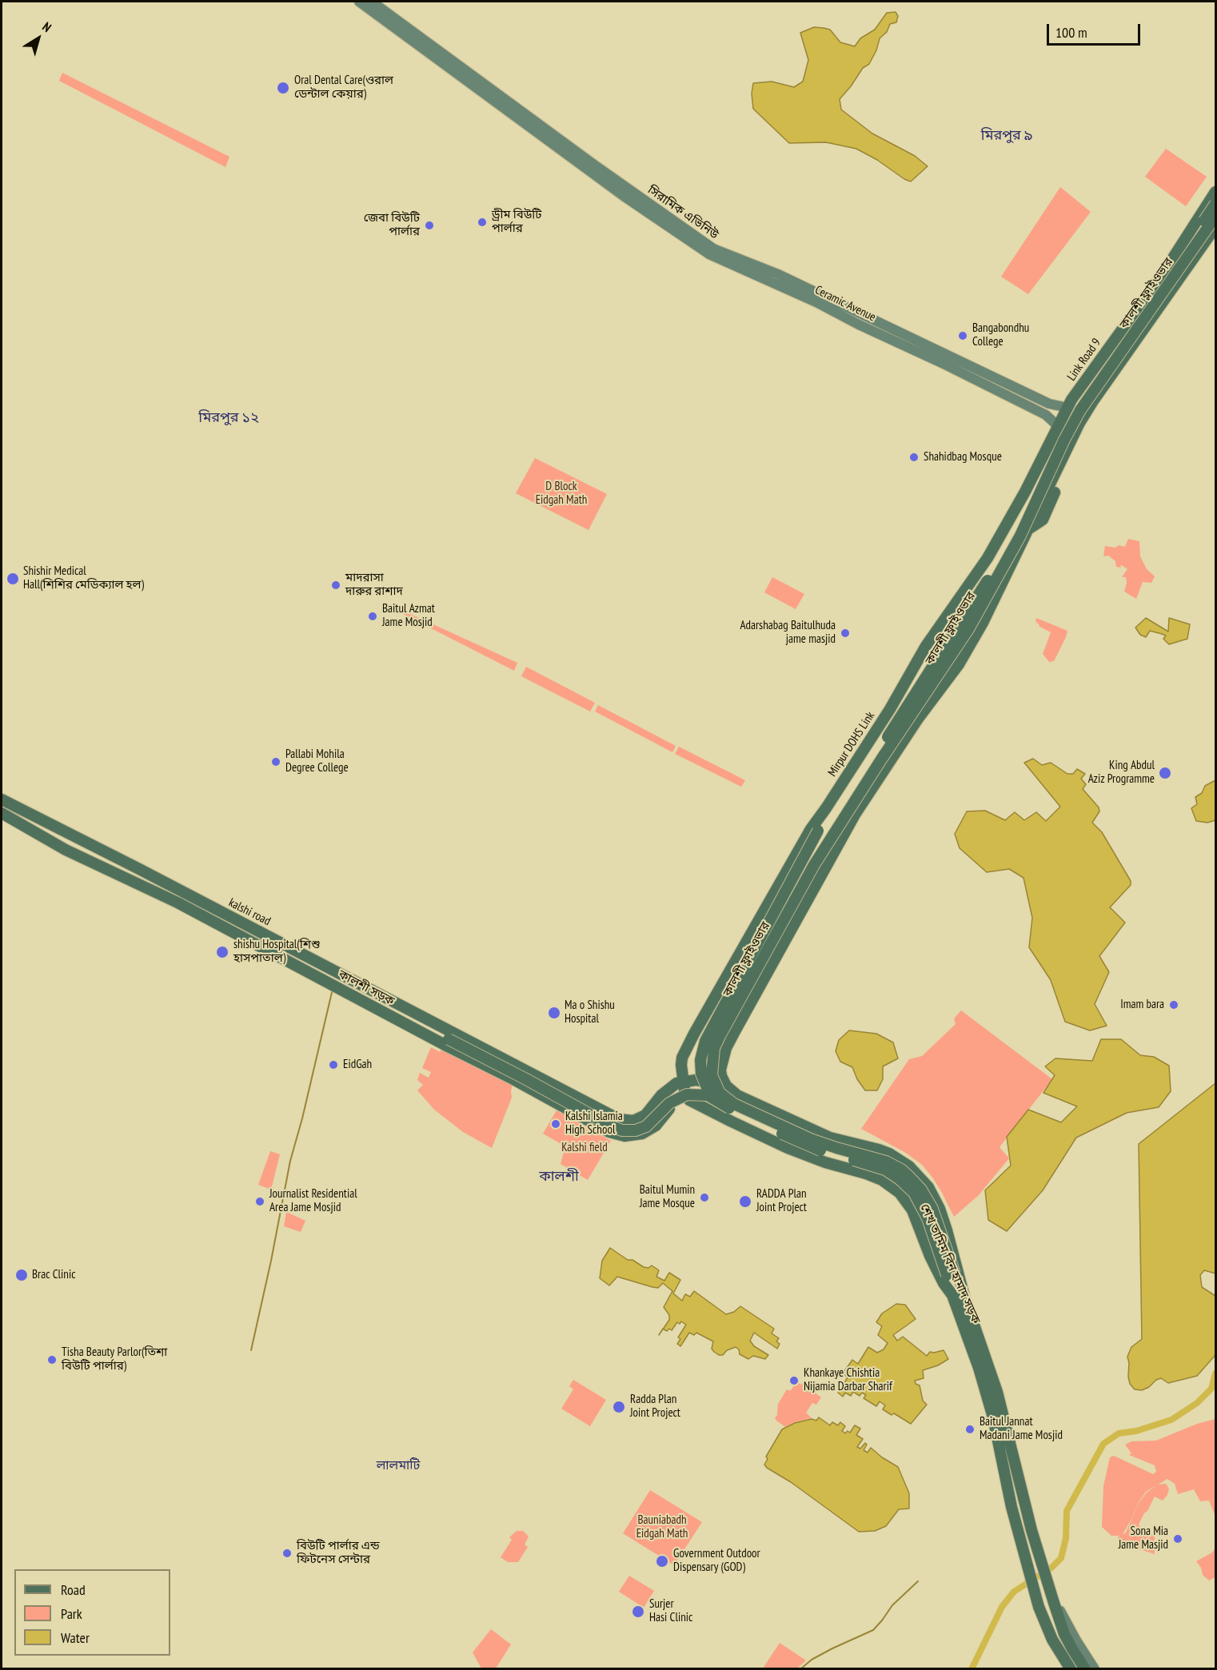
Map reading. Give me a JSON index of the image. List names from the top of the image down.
{
  "streets": {
    "main road": [
      "সিরামিক এভিনিউ",
      "কালশী ফ্লাইওভার",
      "Ceramic Avenue",
      "Link Road 9",
      "Mirpur DOHS Link",
      "kalshi road",
      "কালশী সড়ক",
      "শেখ তামিম বিন হামাদ সড়ক"
    ]
  },
  "crossings": [
    ["সিরামিক এভিনিউ", "Link Road 9"],
    ["কালশী ফ্লাইওভার", "Mirpur DOHS Link"],
    ["কালশী ফ্লাইওভার", "কালশী সড়ক"],
    ["Ceramic Avenue", "Link Road 9"],
    ["Ceramic Avenue", "Mirpur DOHS Link"],
    ["Link Road 9", "Mirpur DOHS Link"],
    ["Mirpur DOHS Link", "kalshi road"],
    ["Mirpur DOHS Link", "শেখ তামিম বিন হামাদ সড়ক"],
    ["kalshi road", "শেখ তামিম বিন হামাদ সড়ক"],
    ["কালশী সড়ক", "শেখ তামিম বিন হামাদ সড়ক"]
  ],
  "districts": [
    "মিরপুর ৯",
    "মিরপুর ১২",
    "কালশী",
    "লালমাটি"
  ],
  "parks": ["D Block Eidgah Math", "Kalshi field", "Bauniabadh Eidgah Math"],
  "places": [
    "Oral Dental Care(ওরাল ডেন্টাল কেয়ার)",
    "ড্রীম বিউটি পার্লার",
    "জেবা বিউটি পার্লার",
    "Bangabondhu College",
    "Shahidbag Mosque",
    "Shishir Medical Hall(শিশির মেডিক্যাল হল)",
    "মাদরাসা দারুর রাশাদ",
    "Baitul Azmat Jame Mosjid",
    "Adarshabag Baitulhuda jame masjid",
    "Pallabi Mohila Degree College",
    "King Abdul Aziz Programme",
    "shishu Hospital(শিশু হাসপাতাল)",
    "Imam bara",
    "Ma o Shishu Hospital",
    "EidGah",
    "Kalshi Islamia High School",
    "Baitul Mumin Jame Mosque",
    "Journalist Residential Area Jame Mosjid",
    "RADDA Plan Joint Project",
    "Brac Clinic",
    "Tisha Beauty Parlor(তিশা বিউটি পার্লার)",
    "Khankaye Chishtia Nijamia Darbar Sharif",
    "Radda Plan Joint Project",
    "Baitul Jannat Madani Jame Mosjid",
    "Sona Mia Jame Masjid",
    "বিউটি পার্লার এন্ড ফিটনেস সেন্টার",
    "Government Outdoor Dispensary (GOD)",
    "Surjer Hasi Clinic"
  ],
  "legend": ["Road", "Park", "Water"],
  "scale_bar": "100 m",
  "north": "top right"
}
